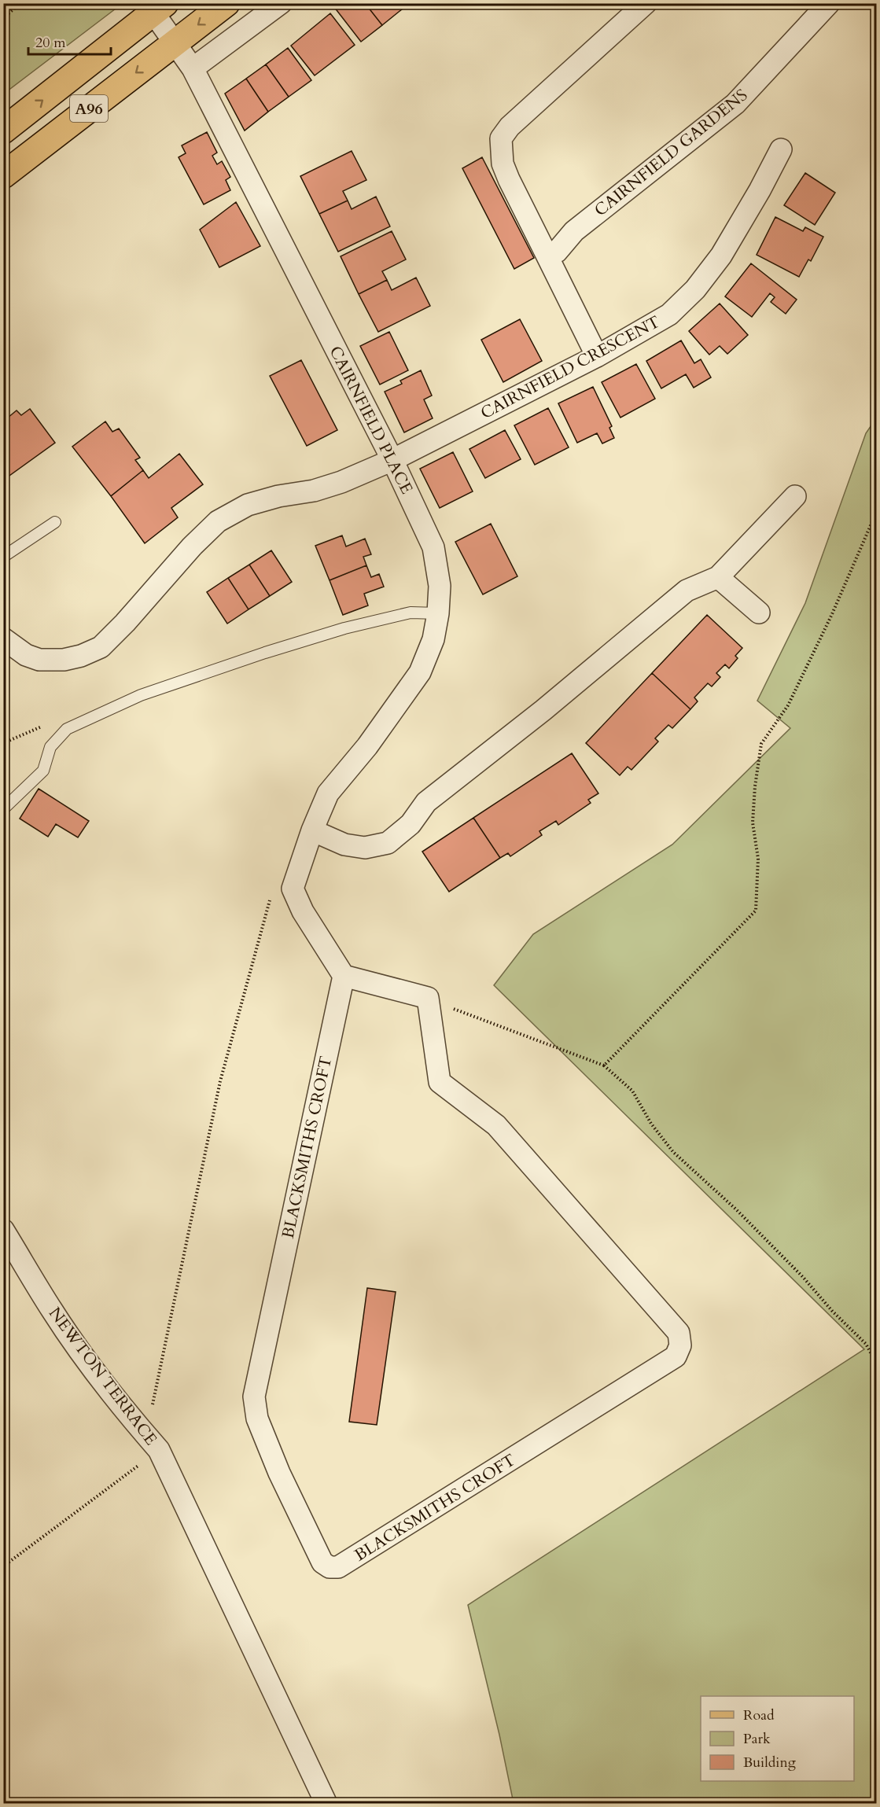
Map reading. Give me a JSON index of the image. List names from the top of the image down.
{
  "streets": {
    "main road": ["A96"],
    "street": [
      "CAIRNFIELD GARDENS",
      "CAIRNFIELD CRESCENT",
      "CAIRNFIELD PLACE",
      "BLACKSMITHS CROFT",
      "NEWTON TERRACE"
    ]
  },
  "crossings": [
    ["A96", "CAIRNFIELD PLACE"],
    ["CAIRNFIELD CRESCENT", "CAIRNFIELD PLACE"]
  ],
  "legend": ["Road", "Park", "Building"],
  "scale_bar": "20 m"
}
